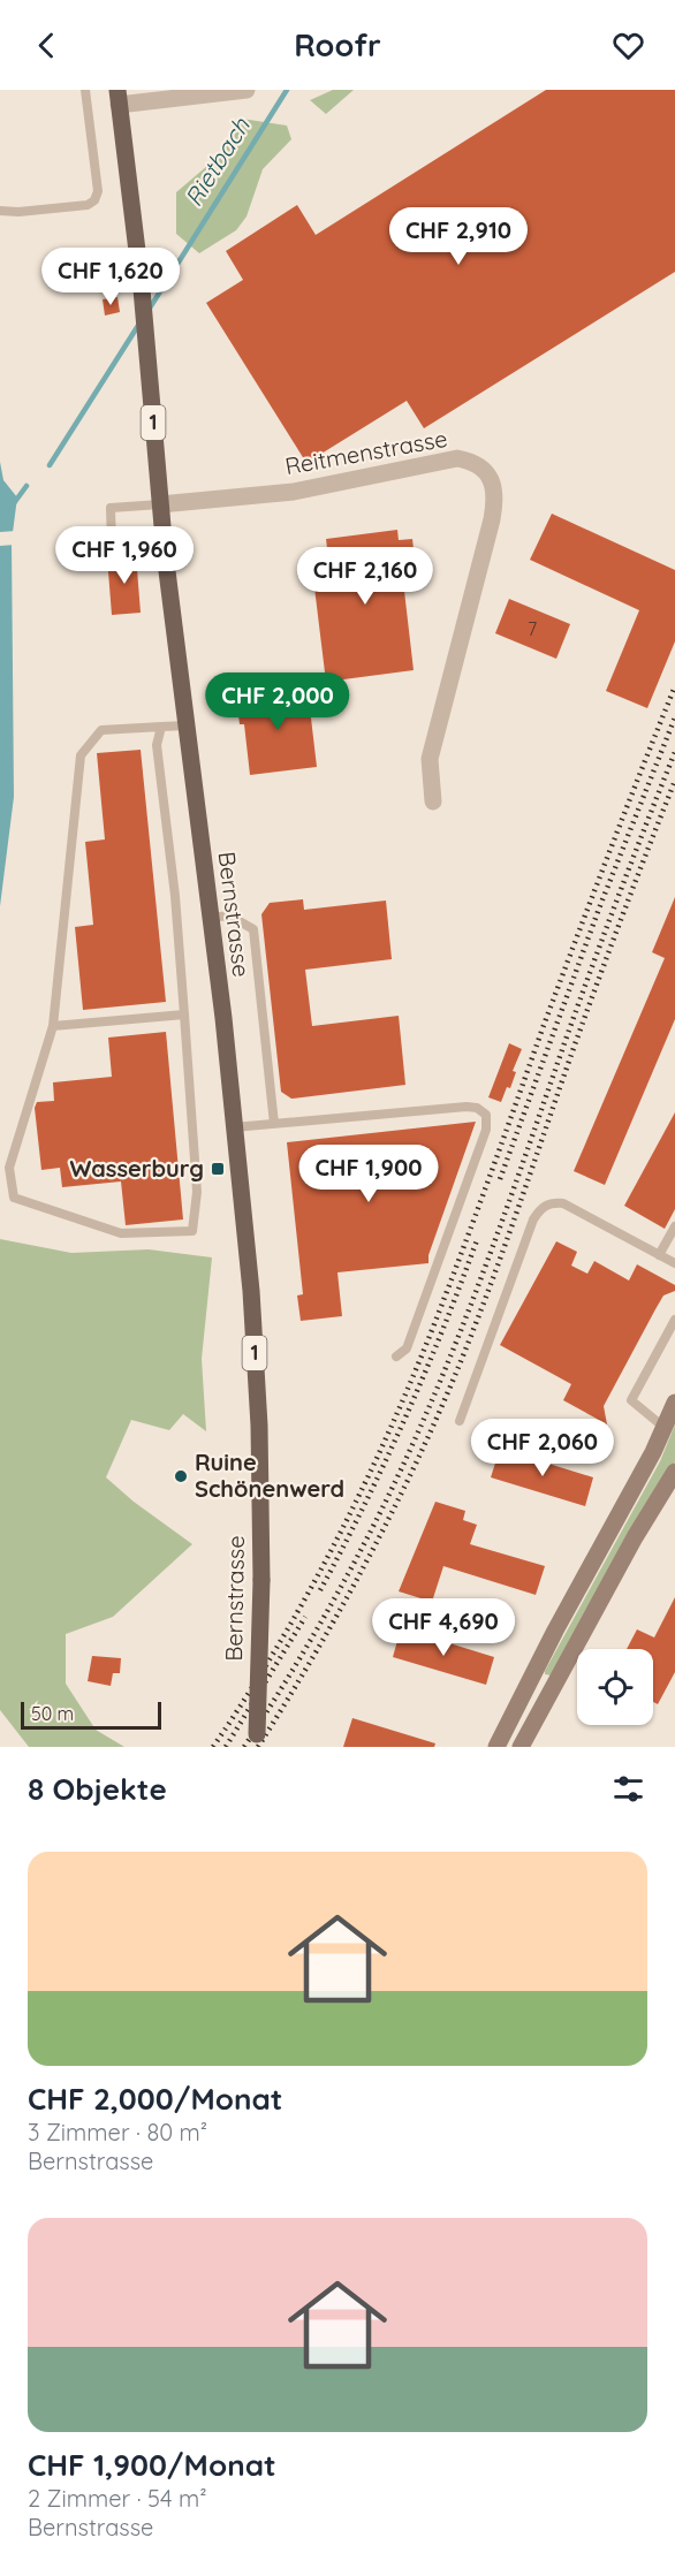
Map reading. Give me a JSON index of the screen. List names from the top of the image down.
{
  "streets": {
    "main road": ["1", "Bernstrasse"],
    "street": ["Reitmenstrasse"]
  },
  "crossings": [
    ["Reitmenstrasse", "Bernstrasse"]
  ],
  "water": ["Rietbach"],
  "places": {
    "transit": ["Wasserburg"],
    "other": ["Ruine Schönenwerd"]
  },
  "house_numbers": ["7"],
  "scale_bar": "50 m",
  "page": {
    "header": "Roofr",
    "price": [
      "CHF 2,910",
      "CHF 1,620",
      "CHF 1,960",
      "CHF 2,160",
      "CHF 2,000",
      "CHF 1,900",
      "CHF 2,060",
      "CHF 4,690"
    ],
    "scale": "50 m",
    "heading": "8 Objekte",
    "list": [
      {
        "name": "CHF 2,000/Monat",
        "note": "3 Zimmer · 80 m² · Bernstrasse"
      },
      {
        "name": "CHF 1,900/Monat",
        "note": "2 Zimmer · 54 m² · Bernstrasse"
      }
    ]
  }
}
